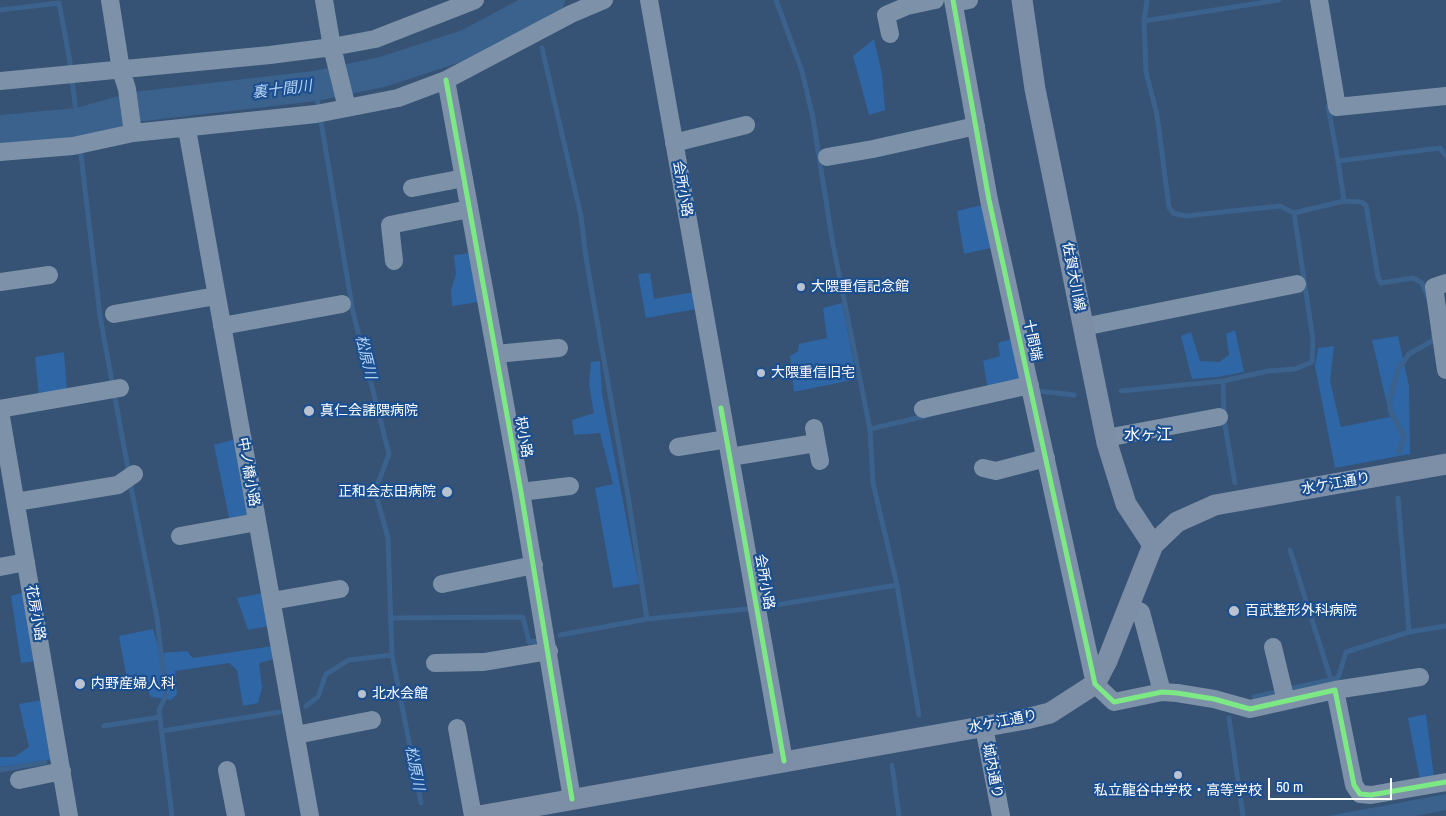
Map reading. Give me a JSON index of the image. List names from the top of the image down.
{
  "streets": {
    "main road": ["佐賀大川線", "水ケ江通り"],
    "street": [
      "会所小路",
      "十間端",
      "枳小路",
      "中ノ橋小路",
      "花房小路",
      "城内通り"
    ]
  },
  "crossings": [
    ["会所小路", "水ケ江通り"],
    ["佐賀大川線", "水ケ江通り"],
    ["十間端", "水ケ江通り"],
    ["枳小路", "水ケ江通り"],
    ["水ケ江通り", "城内通り"]
  ],
  "districts": ["水ヶ江"],
  "water": ["裏十間川", "松原川"],
  "places": [
    "大隈重信記念館",
    "大隈重信旧宅",
    "真仁会諸隈病院",
    "正和会志田病院",
    "百武整形外科病院",
    "内野産婦人科",
    "北水会館",
    "私立龍谷中学校・高等学校"
  ],
  "scale_bar": "50 m"
}
